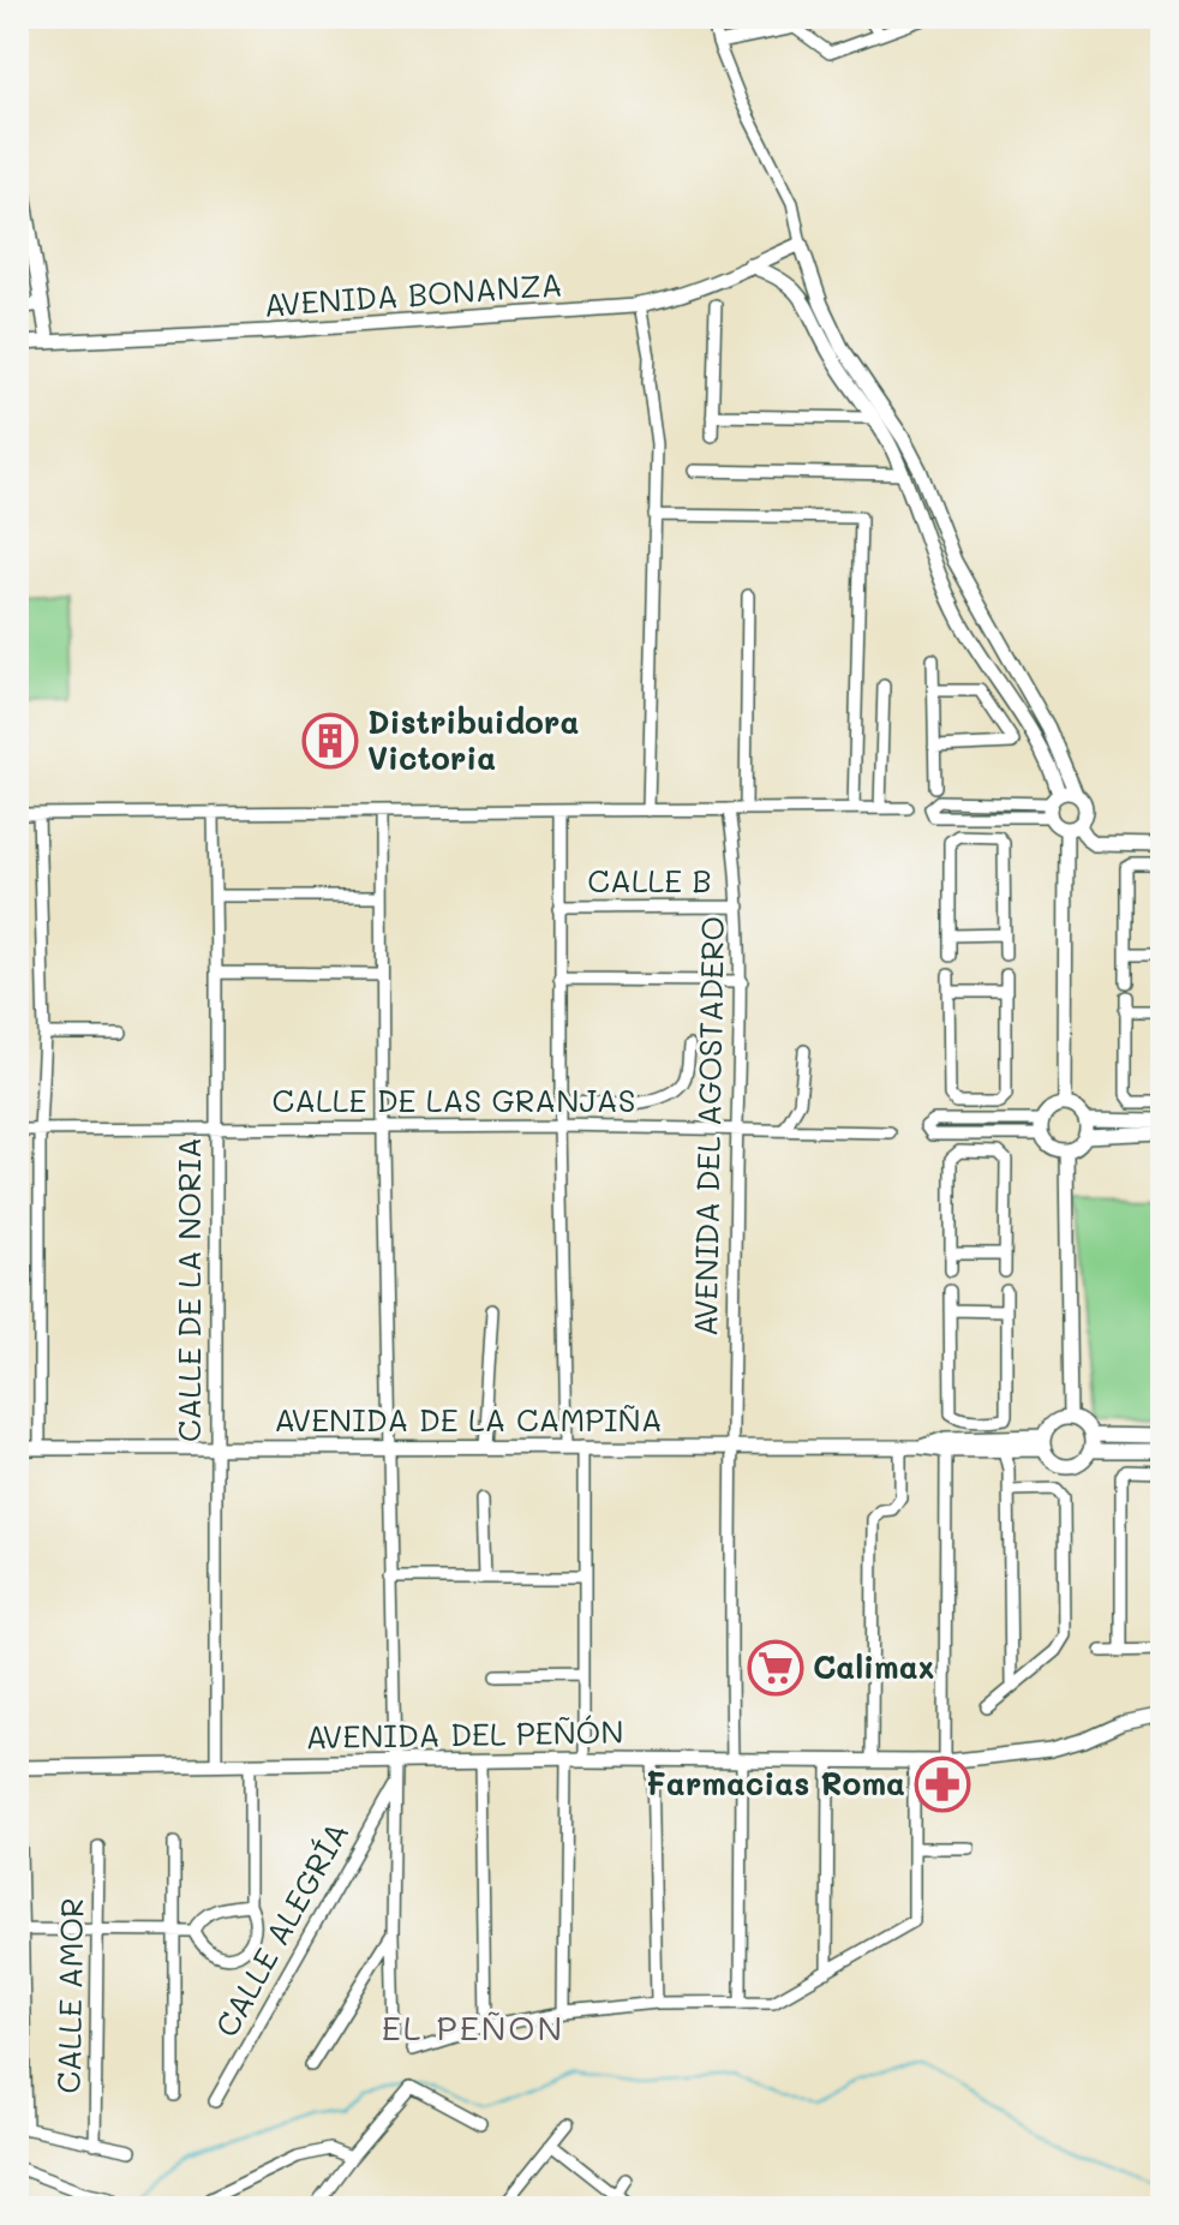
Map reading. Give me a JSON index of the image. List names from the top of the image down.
{
  "streets": {
    "street": [
      "AVENIDA BONANZA",
      "CALLE B",
      "CALLE DE LAS GRANJAS",
      "AVENIDA DEL AGOSTADERO",
      "CALLE DE LA NORIA",
      "AVENIDA DE LA CAMPIÑA",
      "AVENIDA DEL PEÑÓN",
      "CALLE ALEGRÍA",
      "CALLE AMOR"
    ]
  },
  "crossings": [
    ["CALLE B", "AVENIDA DEL AGOSTADERO"],
    ["CALLE DE LAS GRANJAS", "AVENIDA DEL AGOSTADERO"],
    ["CALLE DE LAS GRANJAS", "CALLE DE LA NORIA"],
    ["AVENIDA DEL AGOSTADERO", "AVENIDA DE LA CAMPIÑA"],
    ["AVENIDA DEL AGOSTADERO", "AVENIDA DEL PEÑÓN"],
    ["CALLE DE LA NORIA", "AVENIDA DE LA CAMPIÑA"],
    ["CALLE DE LA NORIA", "AVENIDA DEL PEÑÓN"],
    ["AVENIDA DEL PEÑÓN", "CALLE ALEGRÍA"]
  ],
  "districts": ["EL PEÑON"],
  "places": {
    "building": ["Distribuidora Victoria"],
    "supermarket": ["Calimax"],
    "pharmacy": ["Farmacias Roma"]
  }
}
